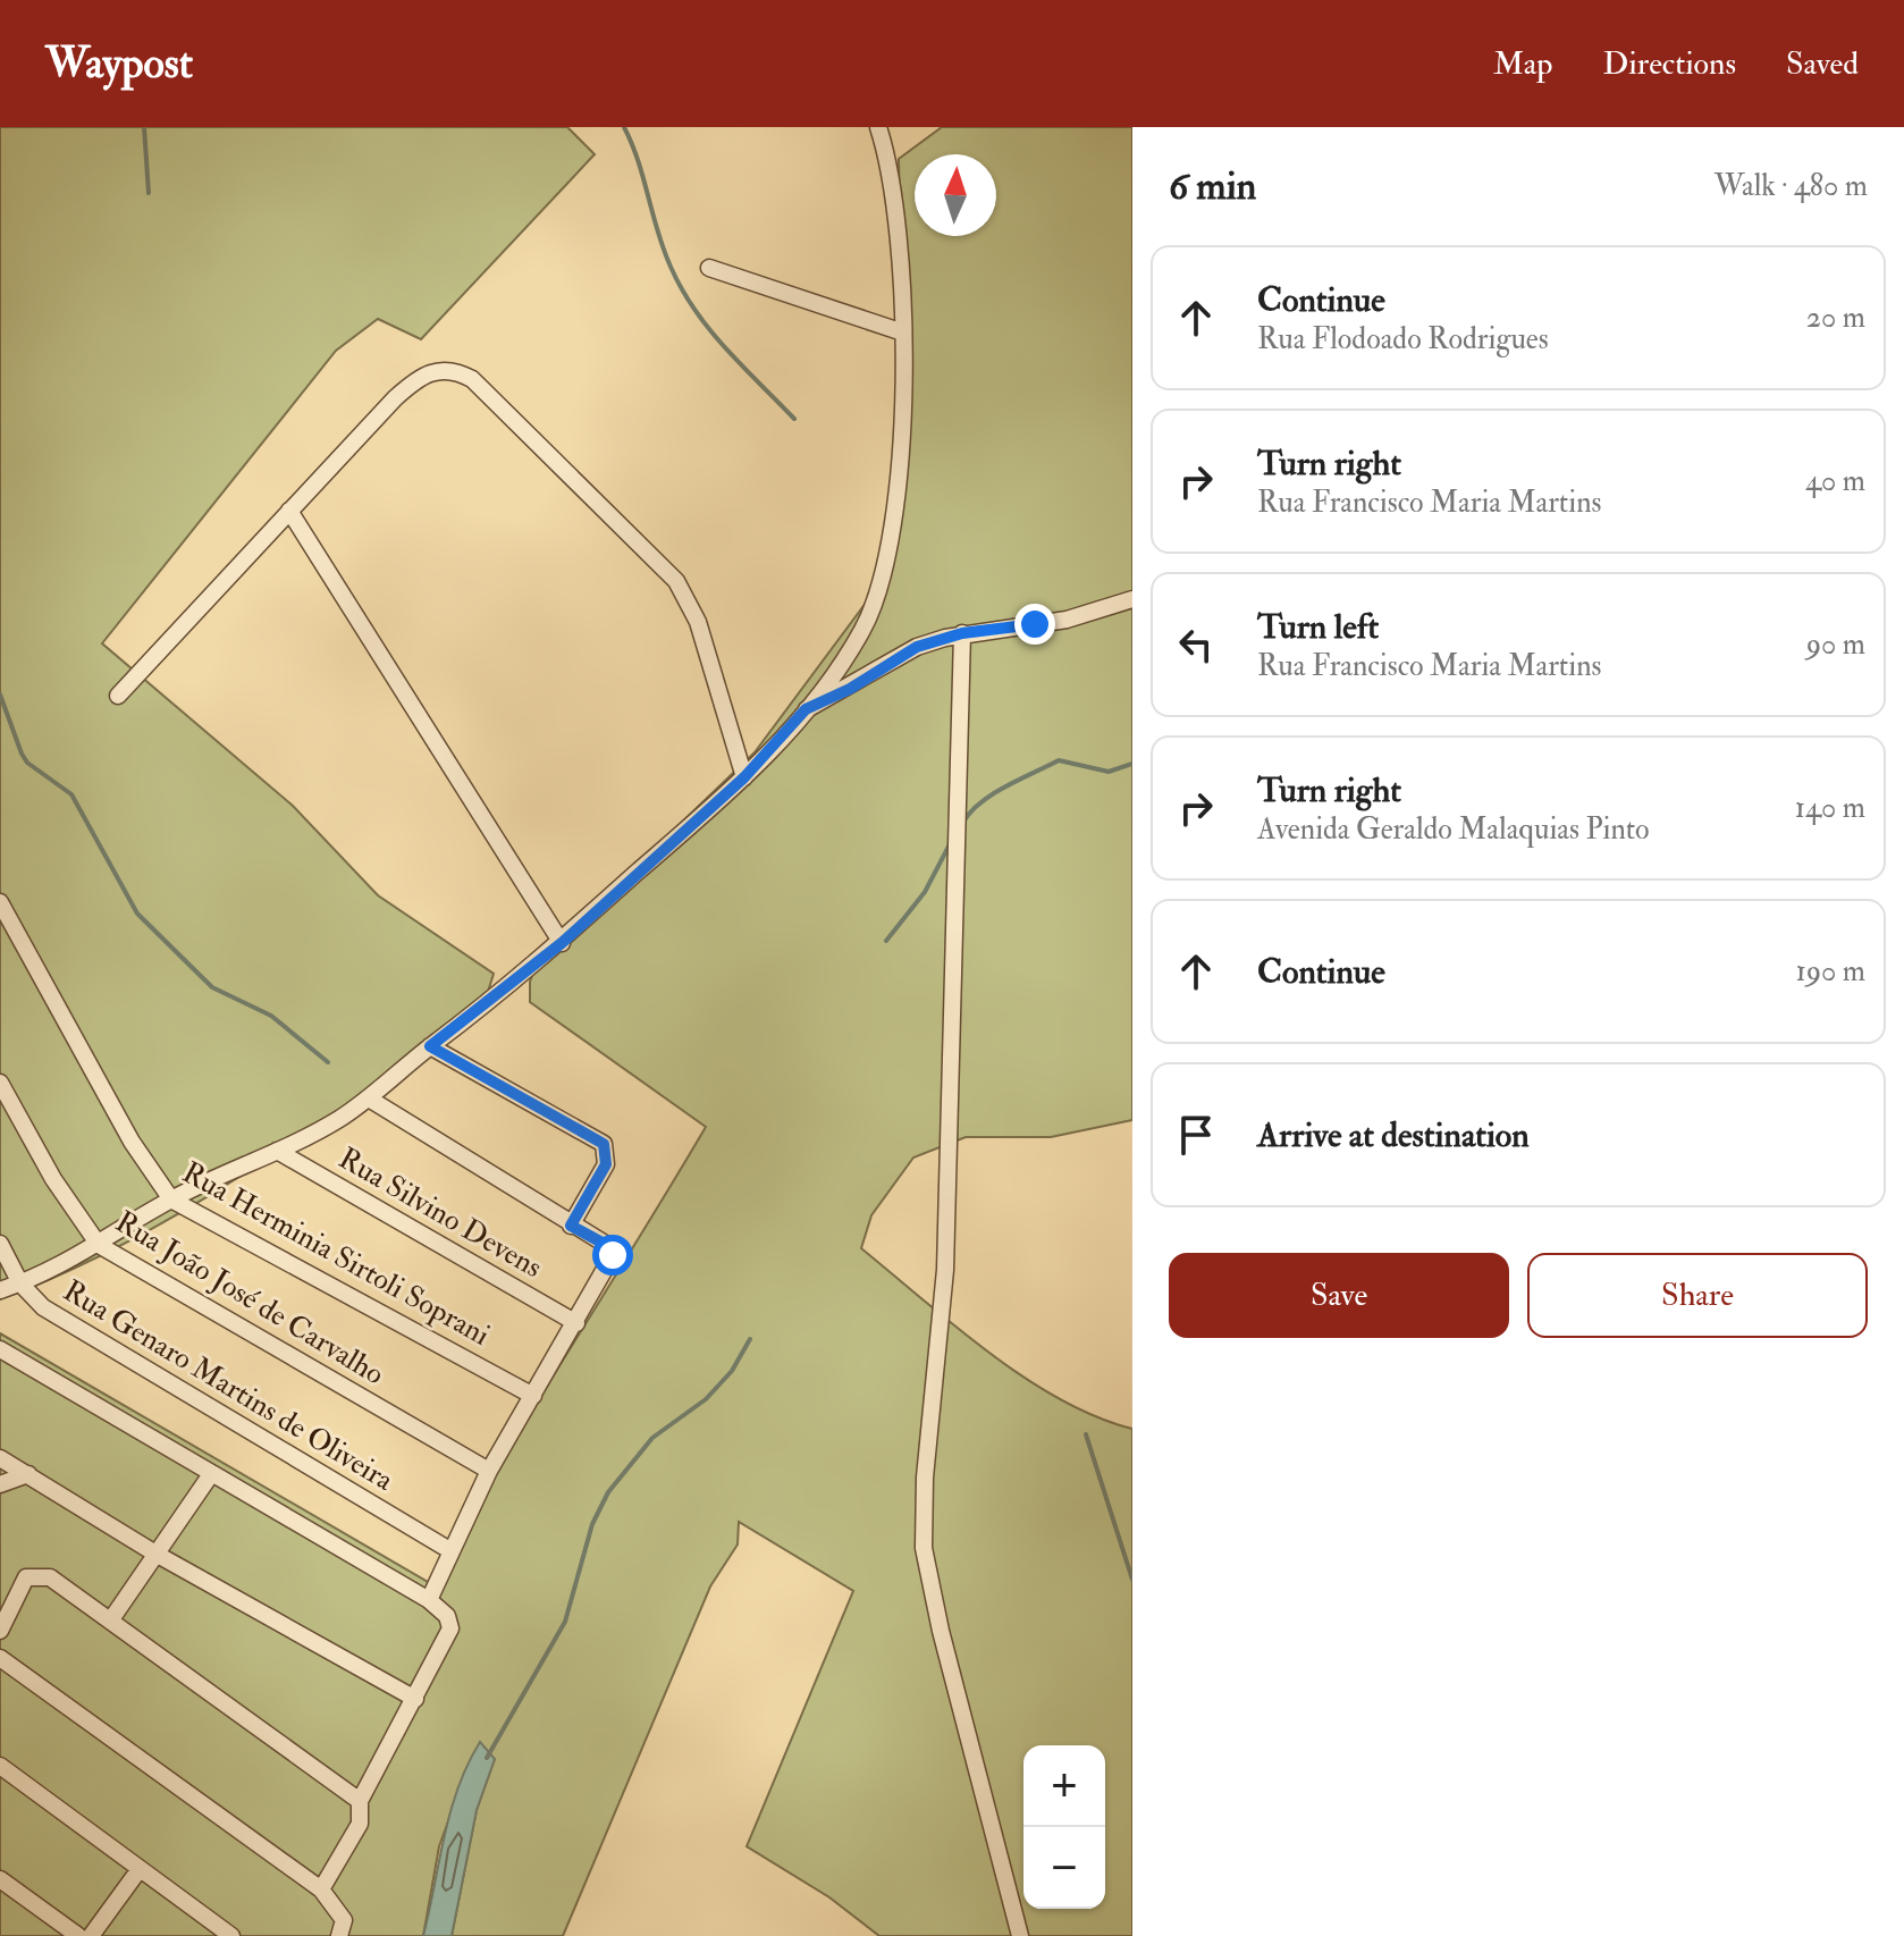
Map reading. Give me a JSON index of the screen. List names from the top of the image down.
{
  "streets": {
    "street": [
      "Rua Silvino Devens",
      "Rua Herminia Sirtoli Soprani",
      "Rua João José de Carvalho",
      "Rua Genaro Martins de Oliveira"
    ]
  },
  "north": "top",
  "page": {
    "header": "Waypost",
    "nav": ["Map", "Directions", "Saved"],
    "heading": ["6 min", "Walk · 480 m"],
    "list": [
      ["Continue", "Rua Flodoado Rodrigues", "20 m"],
      ["Turn right", "Rua Francisco Maria Martins", "40 m"],
      ["Turn left", "Rua Francisco Maria Martins", "90 m"],
      ["Turn right", "Avenida Geraldo Malaquias Pinto", "140 m"],
      ["Continue", "190 m"],
      "Arrive at destination"
    ],
    "buttons": ["Save", "Share"],
    "map_buttons": ["+", "−"]
  }
}
